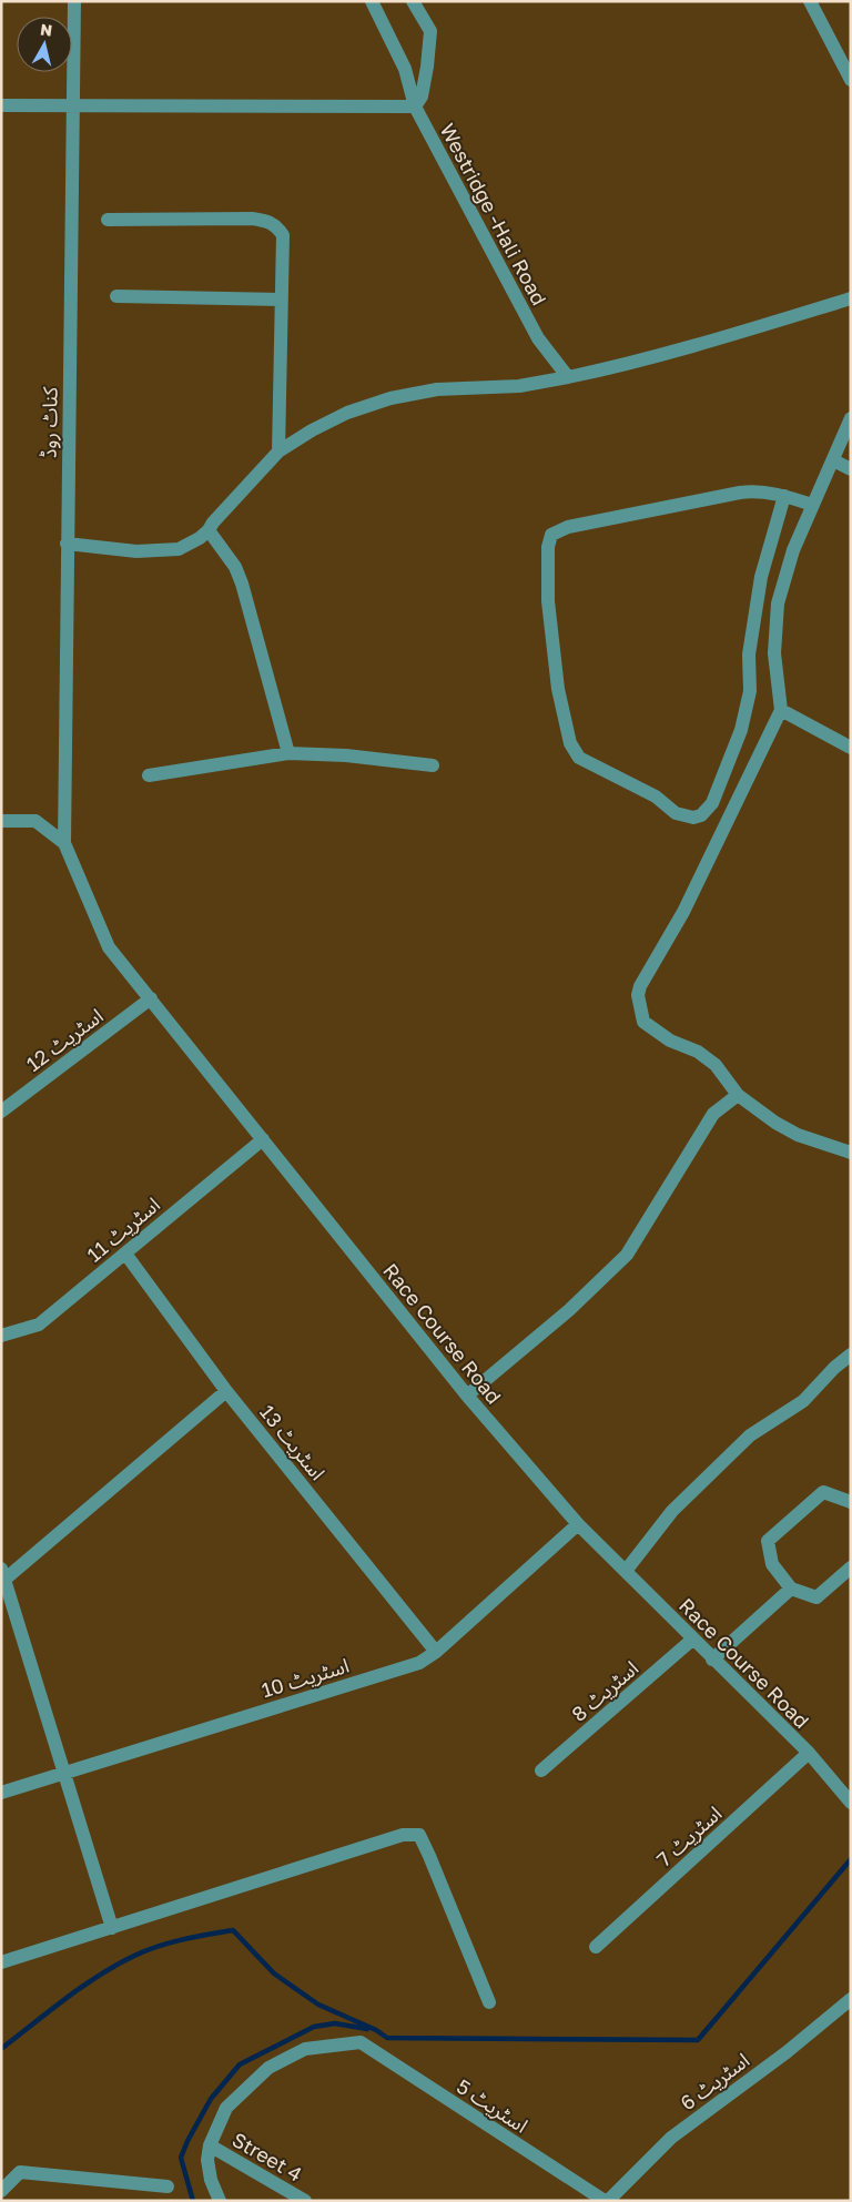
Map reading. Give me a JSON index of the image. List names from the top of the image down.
{
  "streets": {
    "street": [
      "Westridge -Hali Road",
      "کناٹ روڈ",
      "اسٹریٹ 12",
      "اسٹریٹ 11",
      "Race Course Road",
      "اسٹریٹ 13",
      "اسٹریٹ 10",
      "اسٹریٹ 8",
      "اسٹریٹ 7",
      "اسٹریٹ 6",
      "اسٹریٹ 5",
      "Street 4"
    ]
  },
  "crossings": [
    ["کناٹ روڈ", "Race Course Road"],
    ["اسٹریٹ 12", "Race Course Road"],
    ["اسٹریٹ 11", "Race Course Road"],
    ["اسٹریٹ 11", "اسٹریٹ 13"],
    ["Race Course Road", "اسٹریٹ 10"],
    ["Race Course Road", "اسٹریٹ 8"],
    ["Race Course Road", "اسٹریٹ 7"],
    ["اسٹریٹ 13", "اسٹریٹ 10"],
    ["اسٹریٹ 6", "اسٹریٹ 5"],
    ["اسٹریٹ 5", "Street 4"]
  ],
  "north": "top"
}
